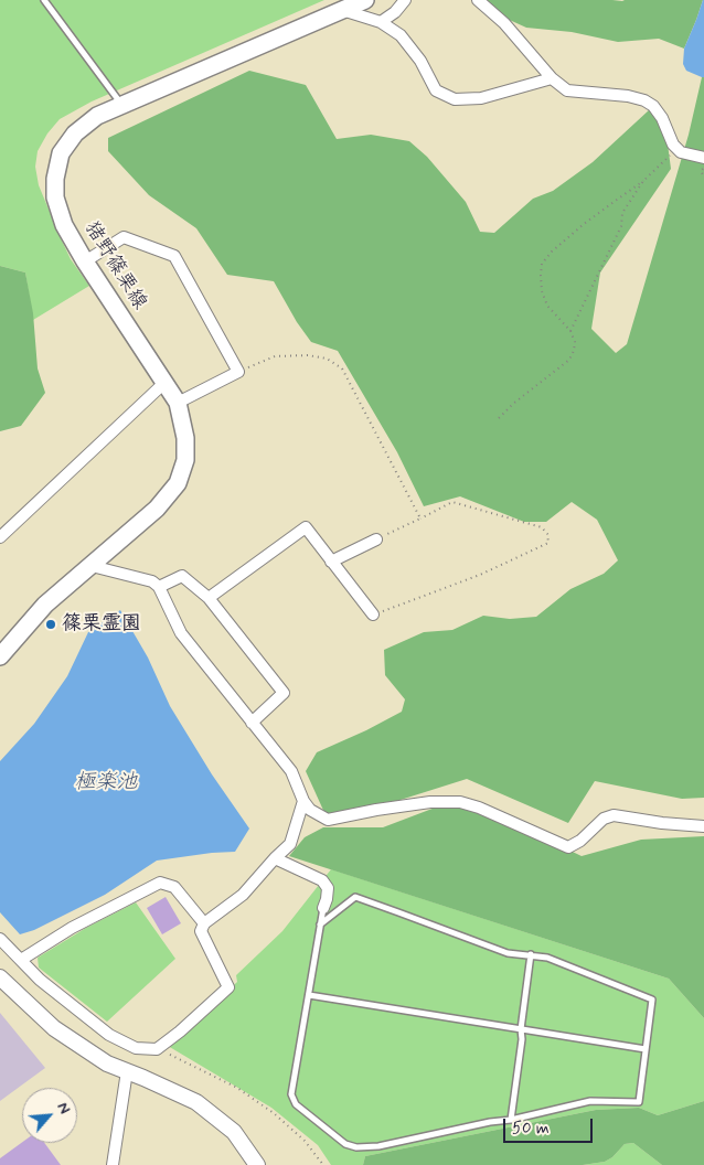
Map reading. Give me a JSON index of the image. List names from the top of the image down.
{
  "streets": {
    "main road": ["猪野篠栗線"]
  },
  "water": ["極楽池"],
  "places": ["篠栗霊園"],
  "scale_bar": "50 m",
  "north": "top right"
}
